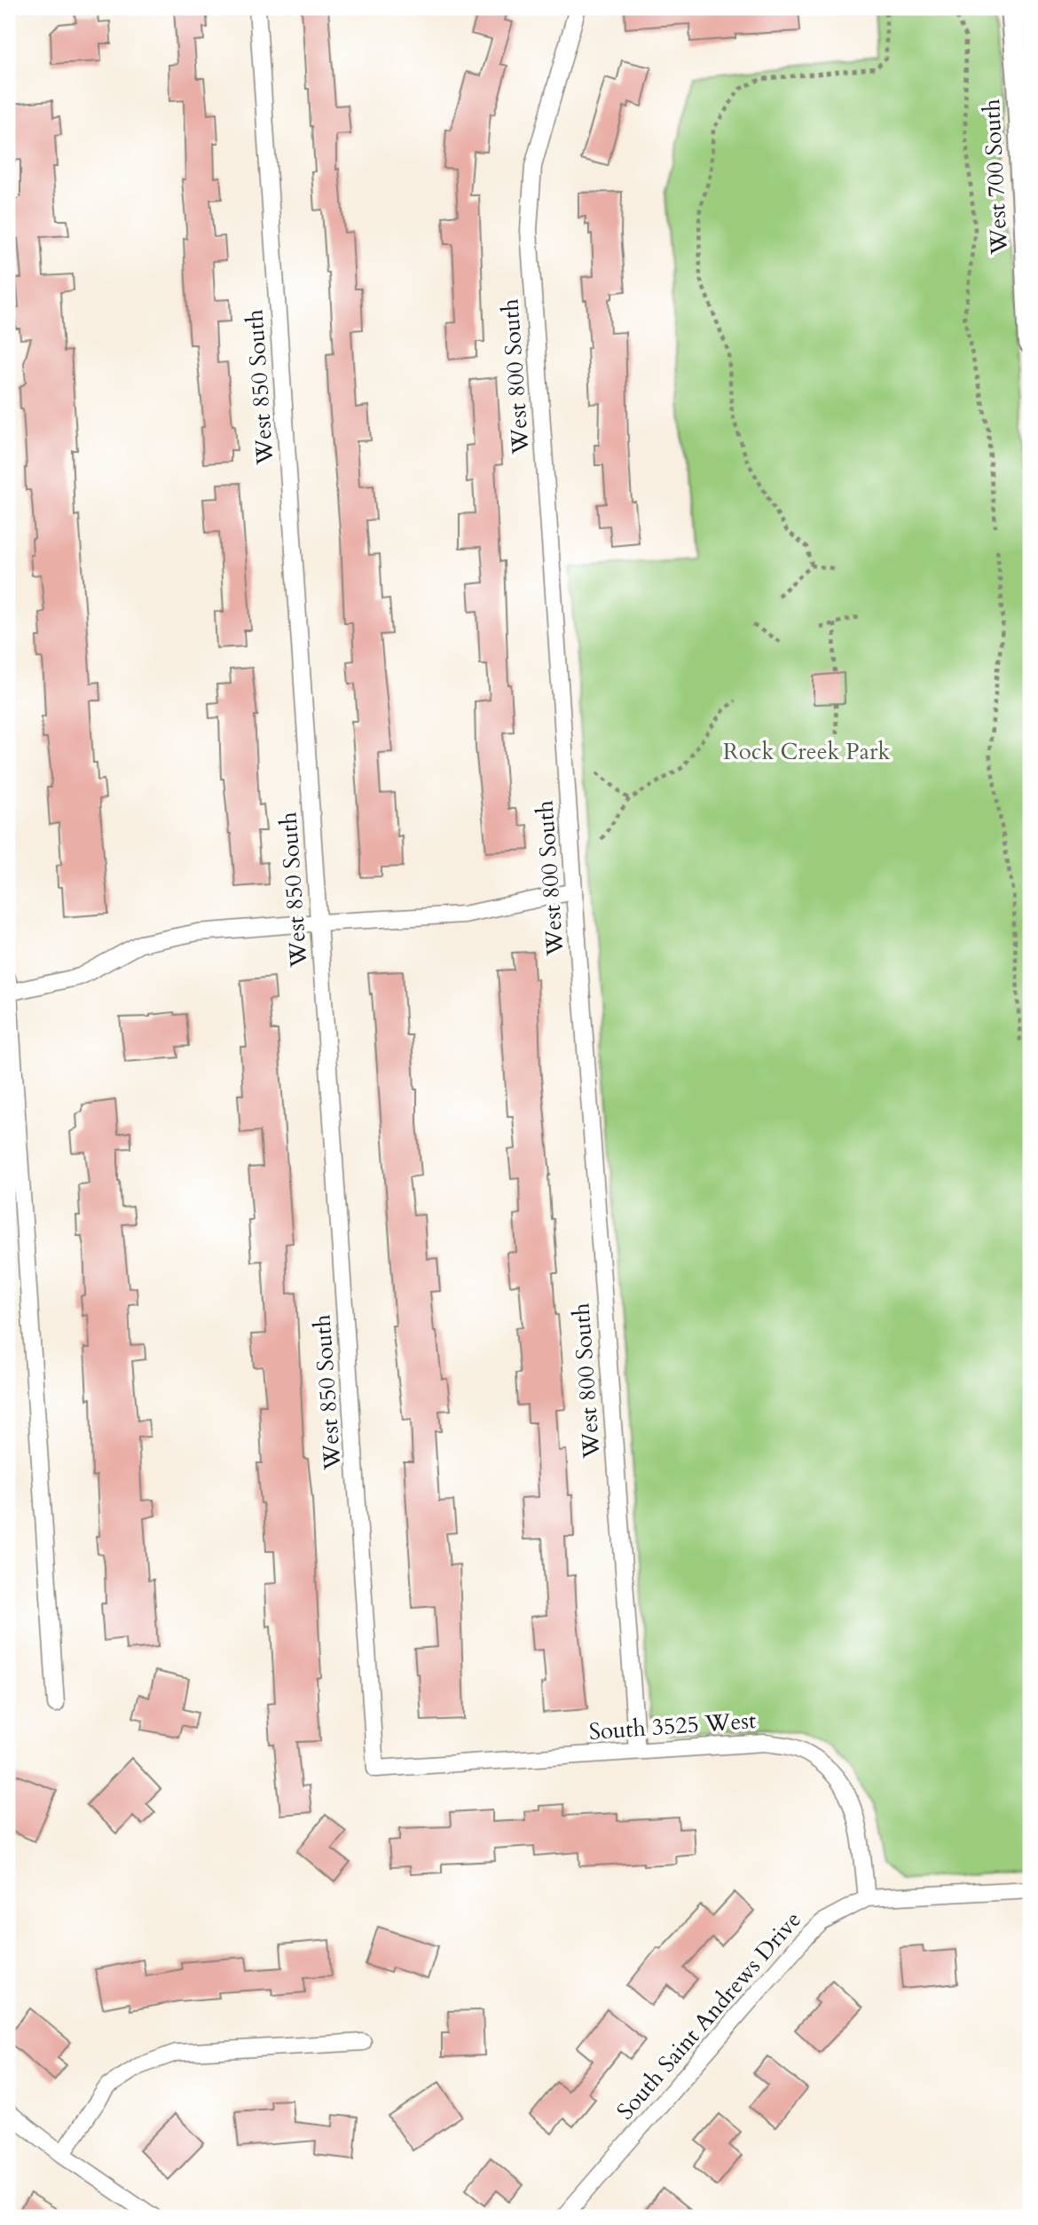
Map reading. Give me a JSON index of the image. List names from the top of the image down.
{
  "streets": {
    "street": [
      "West 700 South",
      "West 800 South",
      "West 850 South",
      "South 3525 West",
      "South Saint Andrews Drive"
    ]
  },
  "crossings": [
    ["West 800 South", "South 3525 West"],
    ["West 850 South", "South 3525 West"],
    ["South 3525 West", "South Saint Andrews Drive"]
  ],
  "parks": ["Rock Creek Park"]
}
